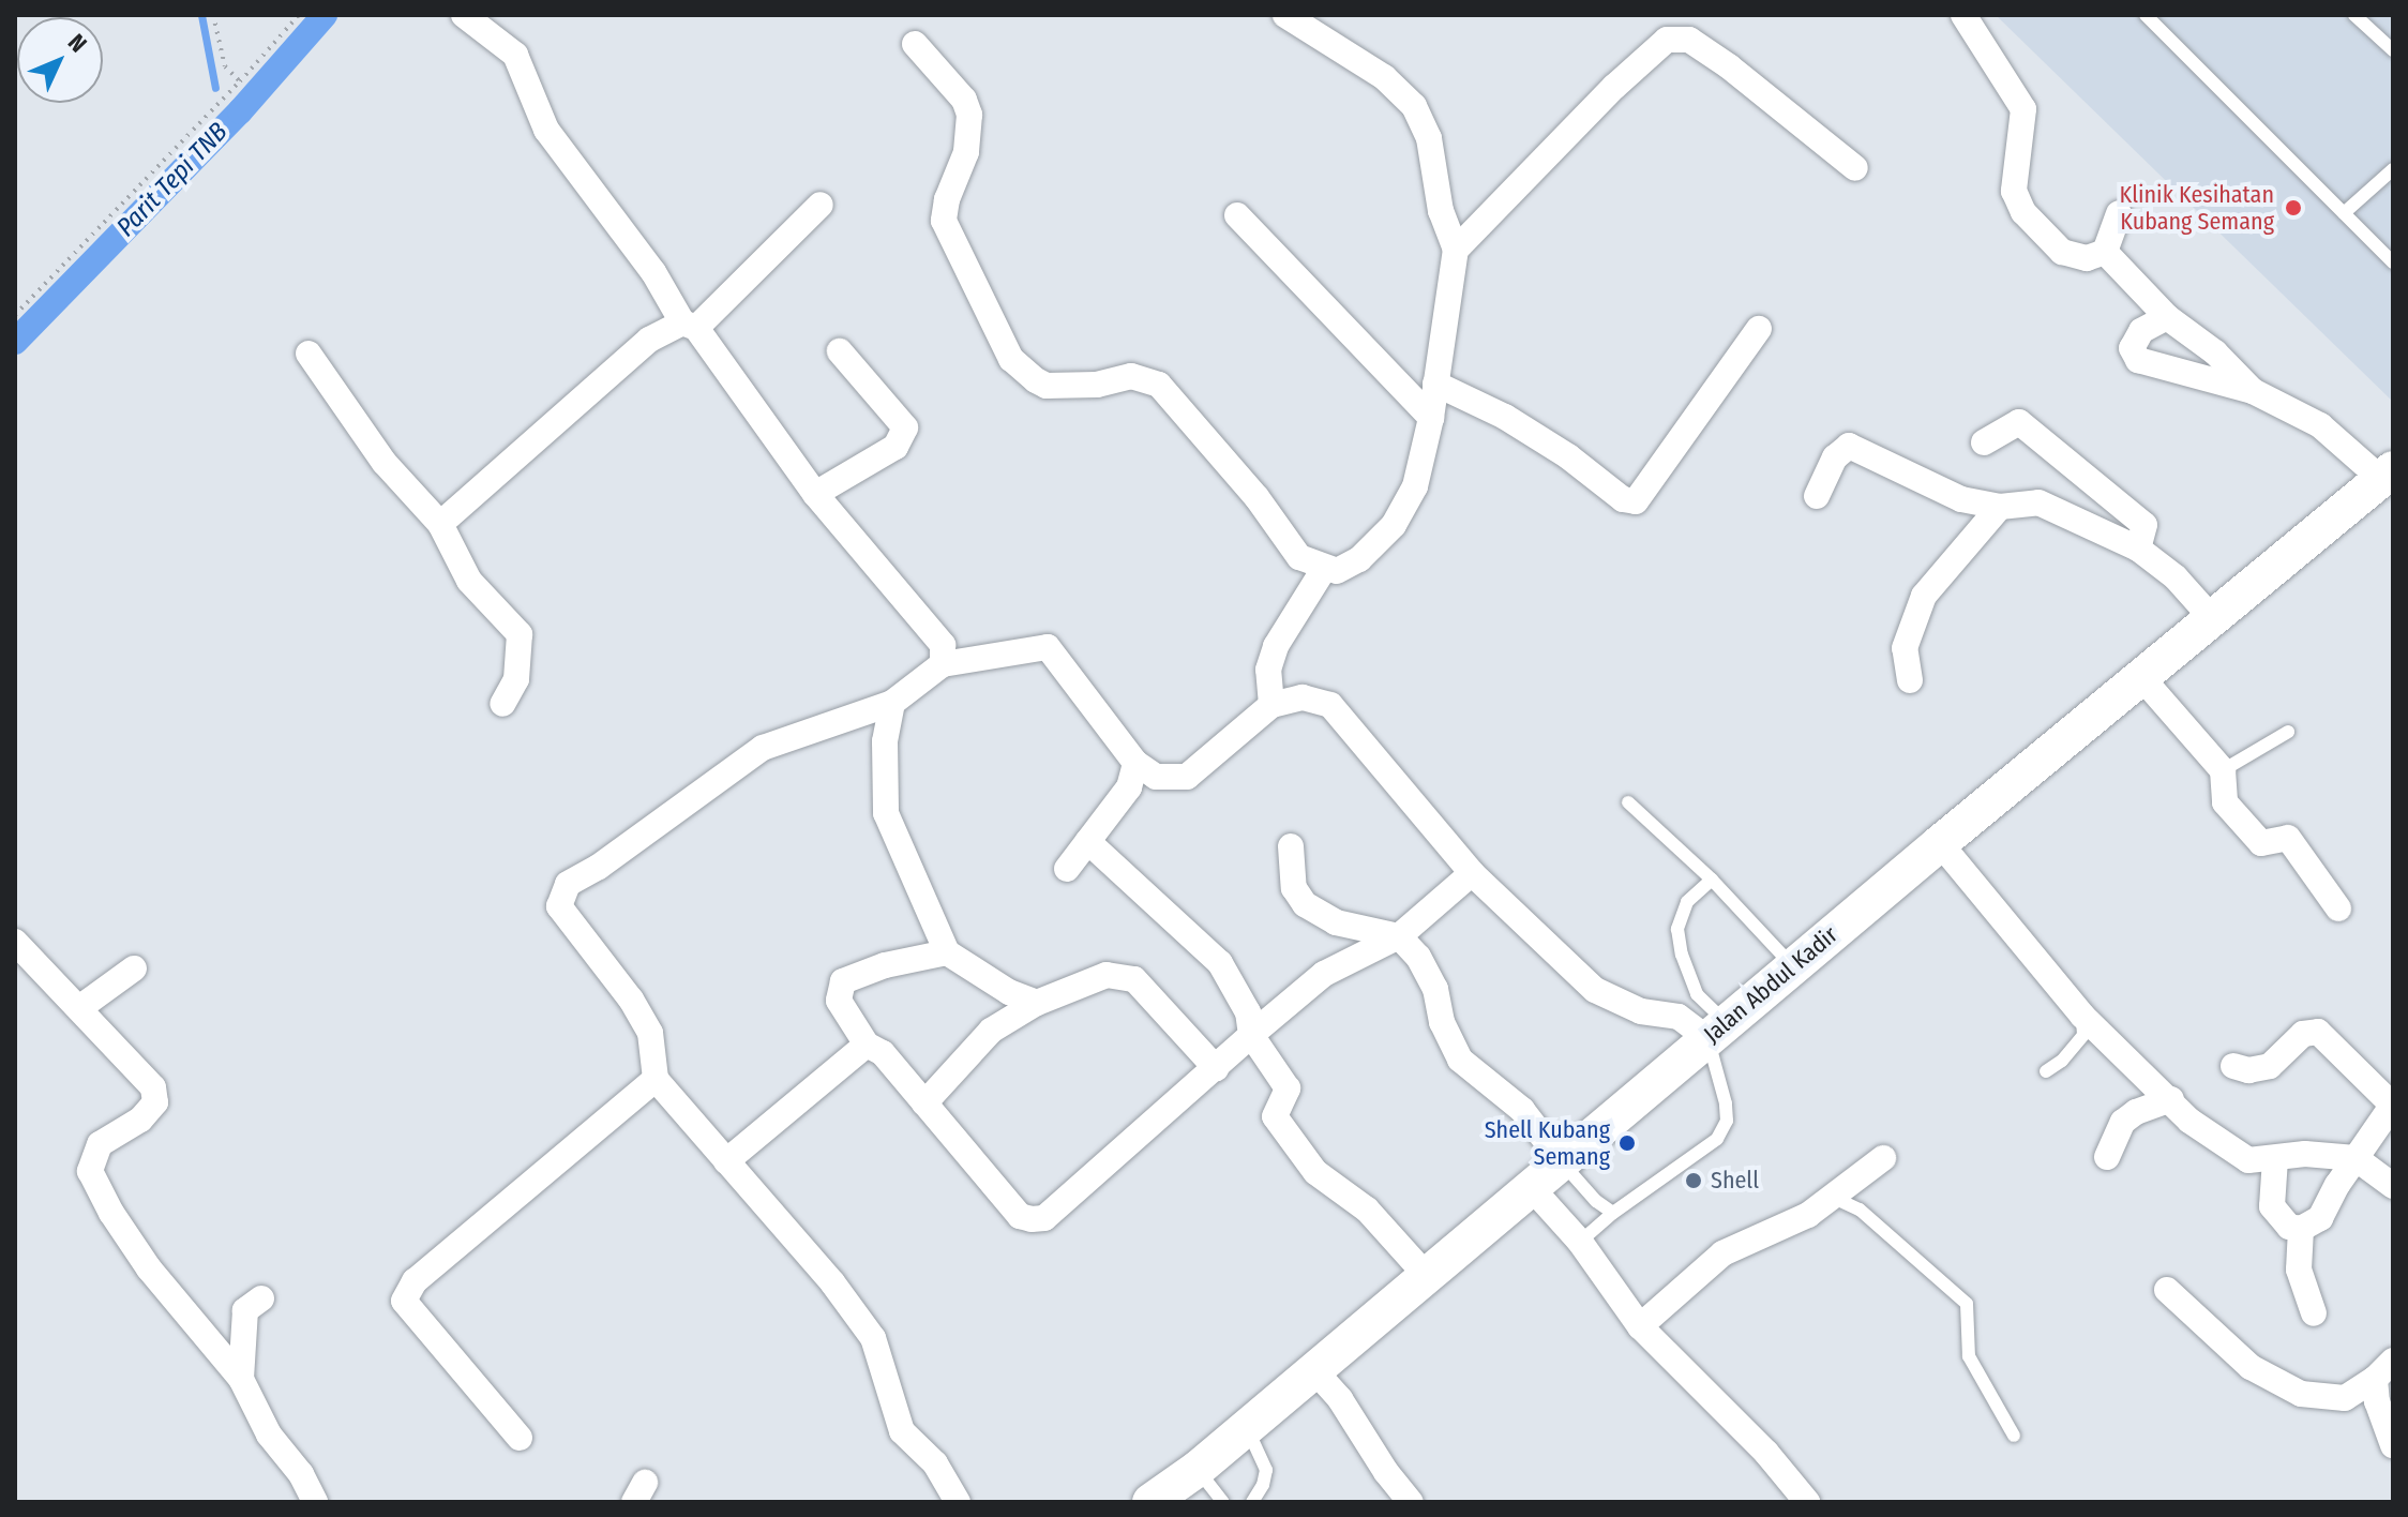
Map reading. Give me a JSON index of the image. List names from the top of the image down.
{
  "streets": {
    "main road": ["Jalan Abdul Kadir"]
  },
  "water": ["Parit Tepi TNB"],
  "places": ["Klinik Kesihatan Kubang Semang", "Shell Kubang Semang", "Shell"],
  "north": "top right"
}
